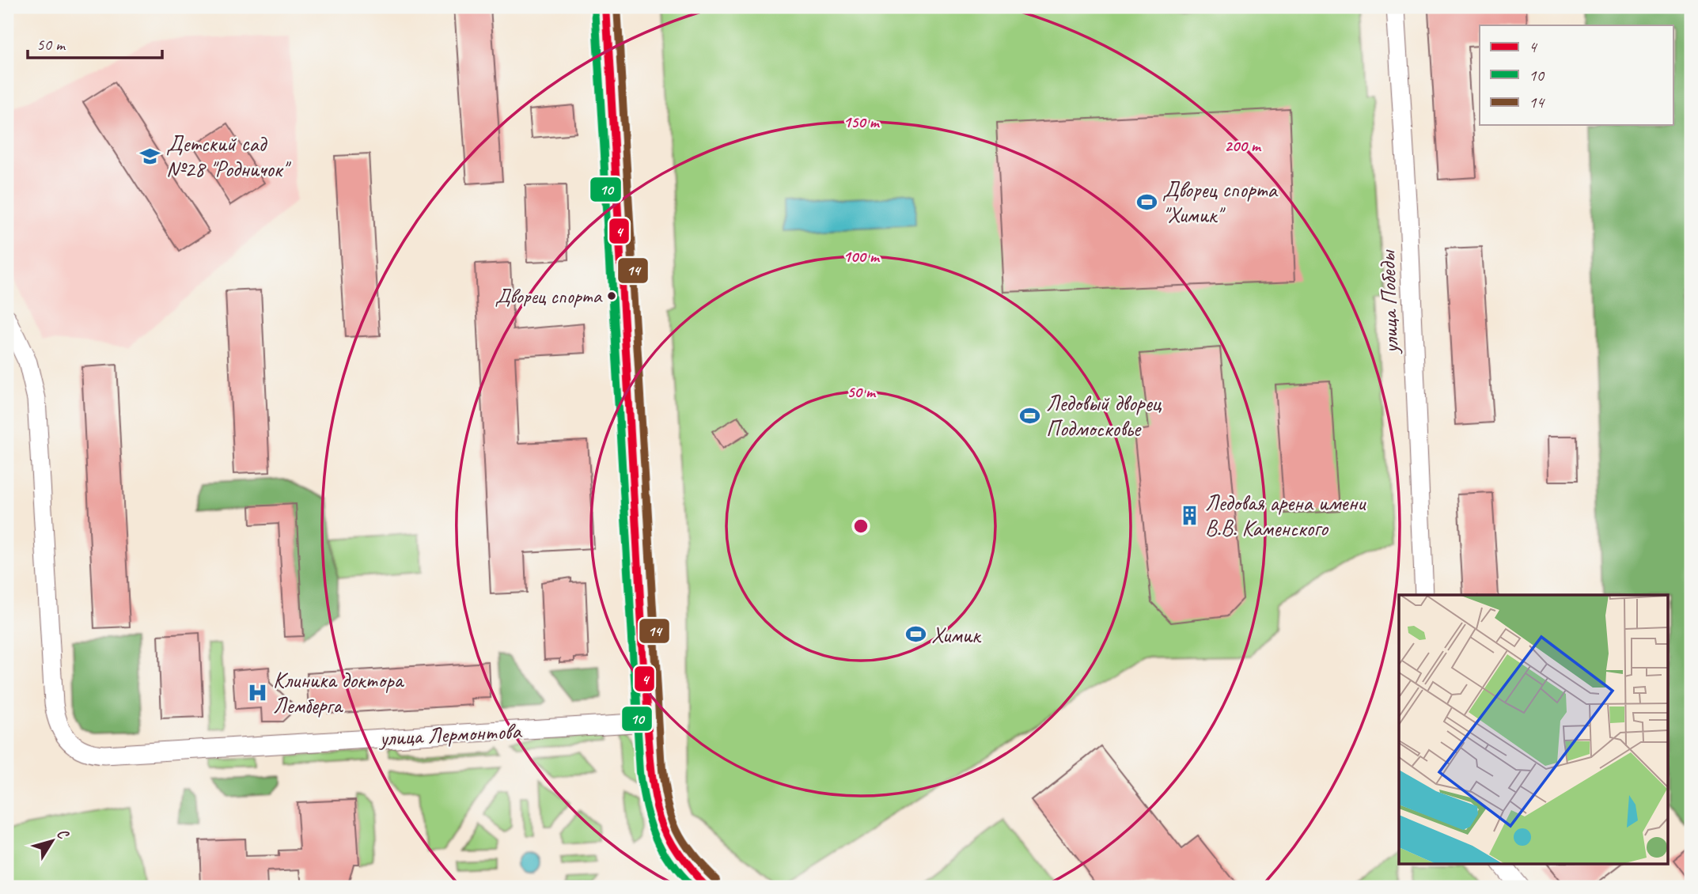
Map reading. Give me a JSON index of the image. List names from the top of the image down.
{
  "streets": {
    "street": ["улица Победы", "улица Лермонтова"]
  },
  "places": {
    "school or university": ["Детский сад №28 \"Родничок\""],
    "sports": ["Дворец спорта \"Химик\"", "Ледовый дворец Подмосковье", "Химик"],
    "other": ["Дворец спорта"],
    "building": ["Ледовая арена имени В.В. Каменского"],
    "hospital": ["Клиника доктора Лемберга"]
  },
  "lines": ["transit line 4", "transit line 14", "transit line 10"],
  "legend": ["4", "10", "14"],
  "scale_bar": "50 m",
  "north": "top right",
  "rings": [
    "150 m",
    "200 m",
    "100 m",
    "50 m"
  ]
}
